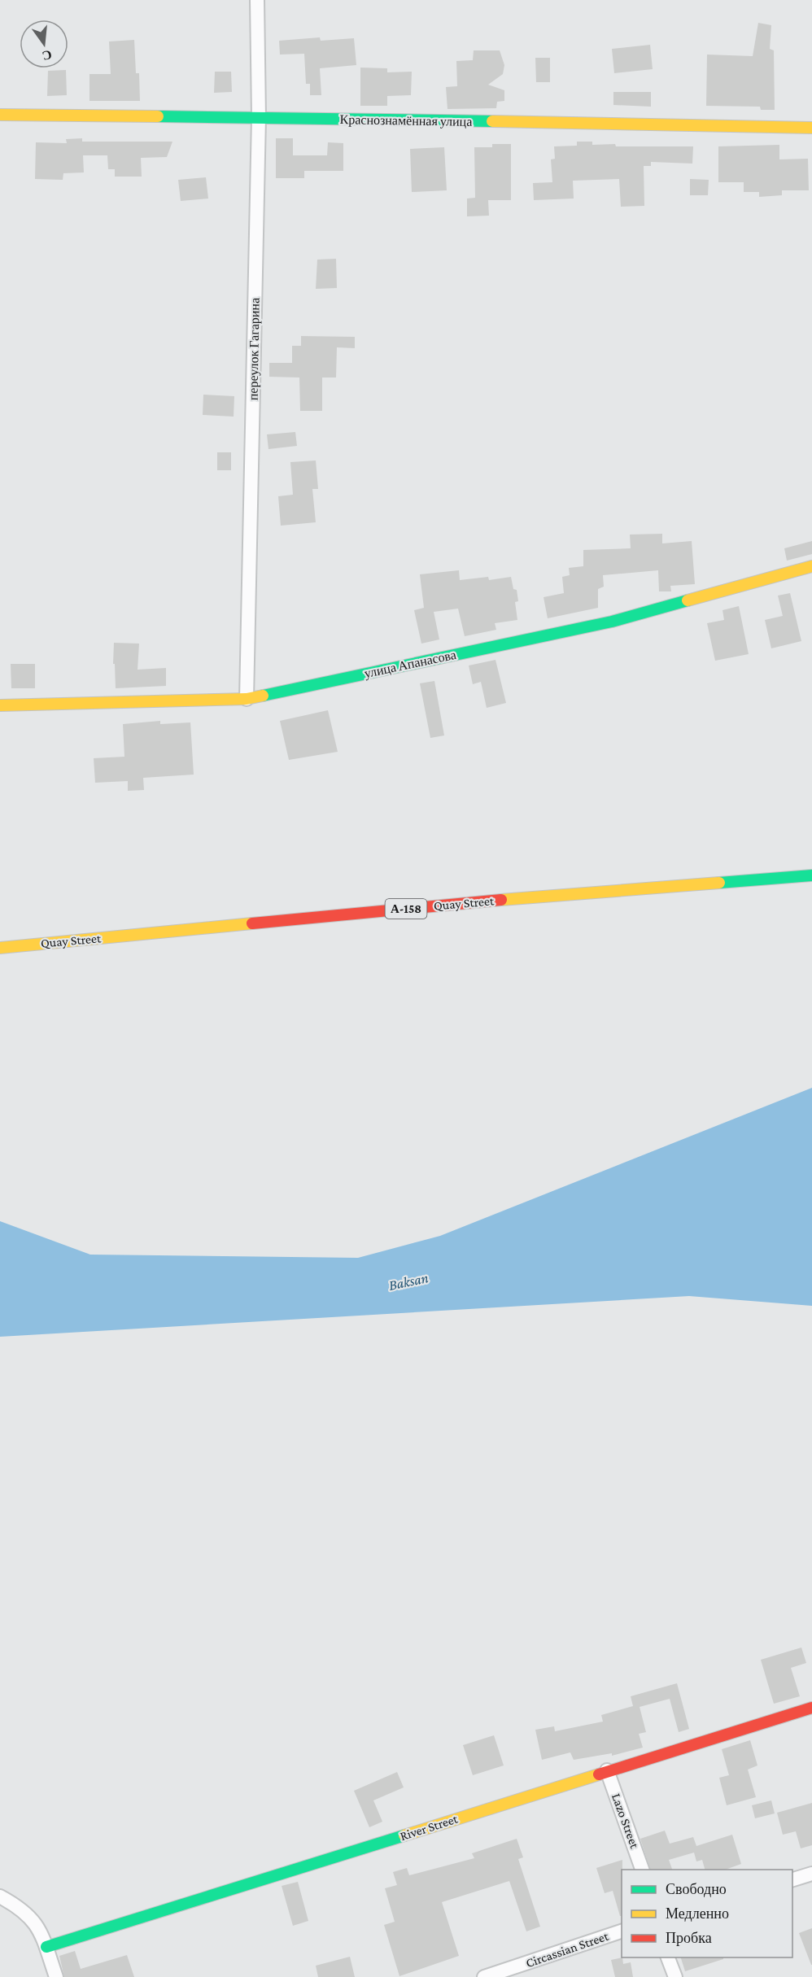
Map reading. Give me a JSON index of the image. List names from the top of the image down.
{
  "streets": {
    "street": [
      "Краснознамённая улица",
      "переулок Гагарина",
      "улица Апанасова",
      "Quay Street",
      "А-158",
      "Lazo Street",
      "River Street",
      "Circassian Street"
    ]
  },
  "crossings": [
    ["Краснознамённая улица", "переулок Гагарина"],
    ["переулок Гагарина", "улица Апанасова"],
    ["Lazo Street", "River Street"]
  ],
  "water": ["Baksan"],
  "legend": ["Свободно", "Медленно", "Пробка"],
  "north": "bottom"
}
